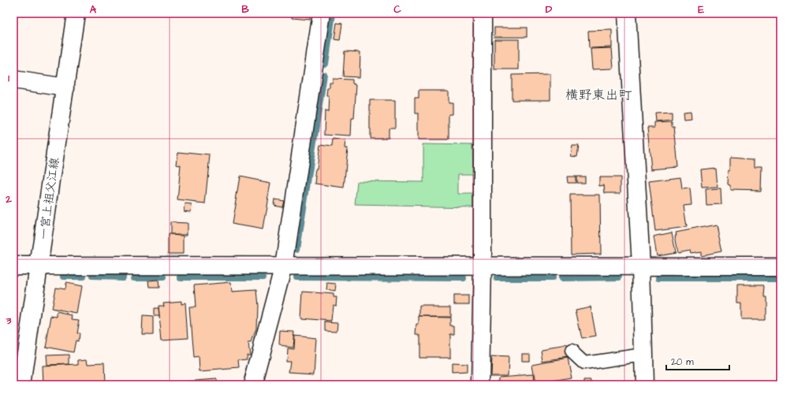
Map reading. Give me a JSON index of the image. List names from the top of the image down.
{
  "streets": {
    "street": ["一宮上祖父江線"]
  },
  "districts": ["横野東出町"],
  "scale_bar": "20 m",
  "grid": {
    "columns": [
      "A",
      "B",
      "C",
      "D",
      "E"
    ],
    "rows": ["1", "2", "3"]
  }
}
